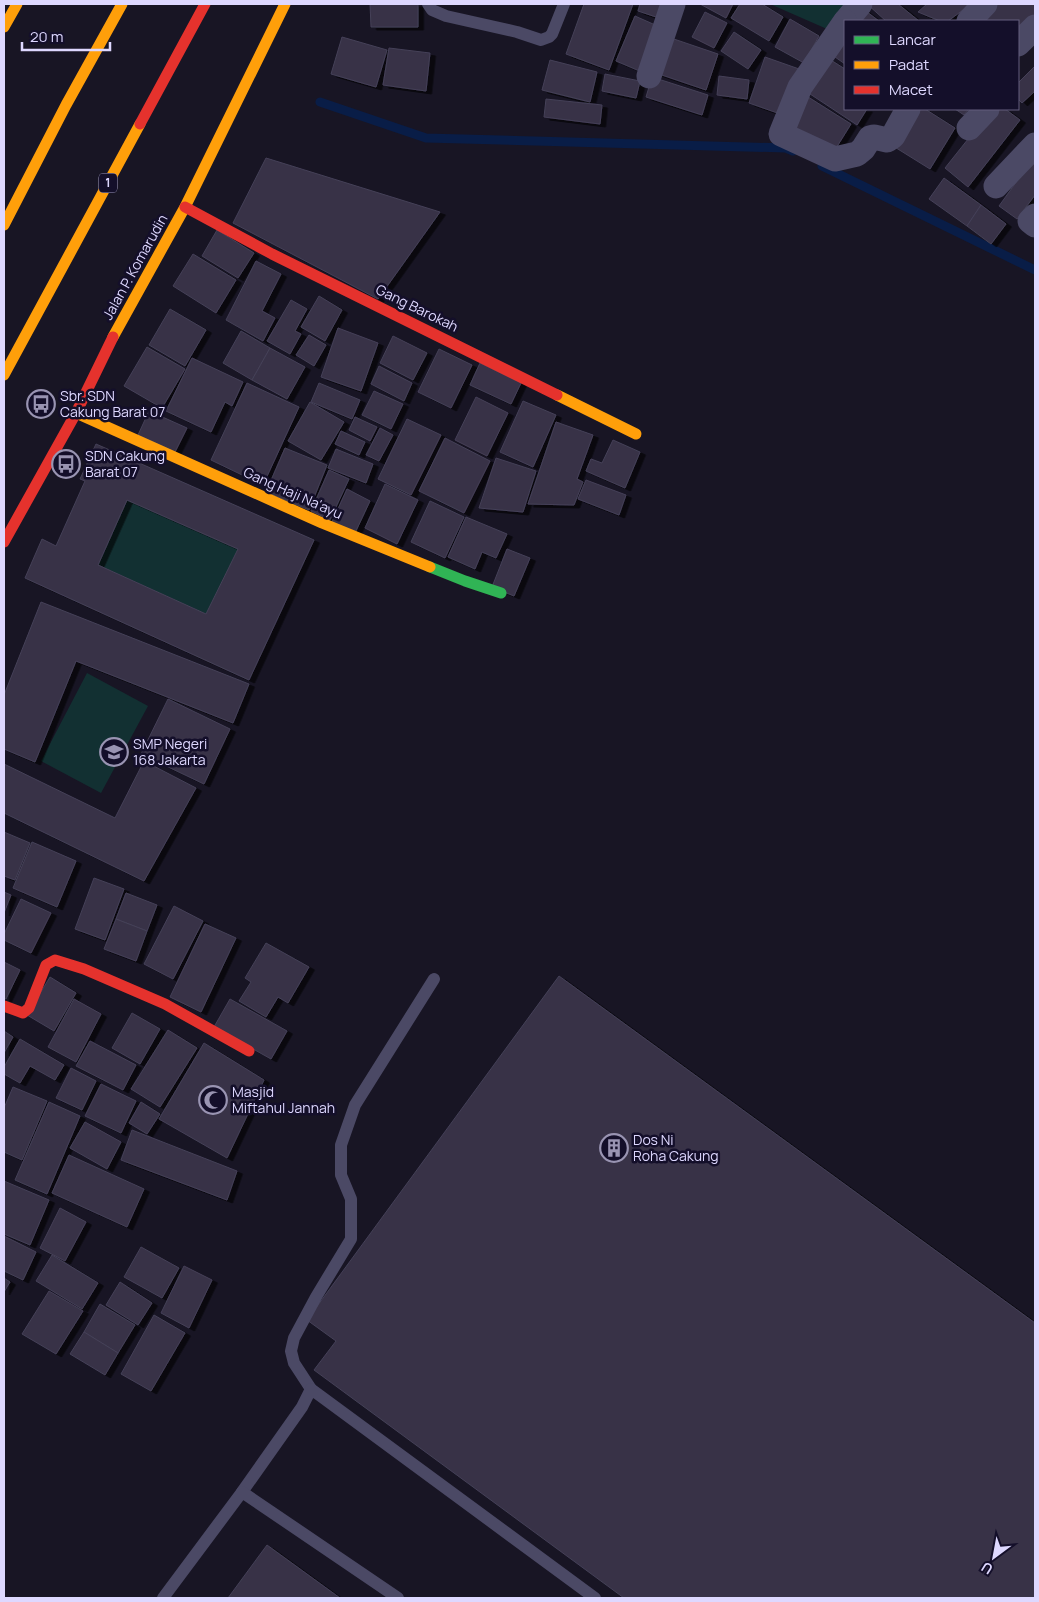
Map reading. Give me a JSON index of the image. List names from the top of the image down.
{
  "streets": {
    "main road": [
      "1",
      "Jalan P. Komarudin",
      "Gang Barokah",
      "Gang Haji Na'ayu"
    ]
  },
  "crossings": [
    ["Jalan P. Komarudin", "Gang Barokah"],
    ["Jalan P. Komarudin", "Gang Haji Na'ayu"]
  ],
  "places": {
    "bus stop": ["Sbr. SDN Cakung Barat 07", "SDN Cakung Barat 07"],
    "school or university": ["SMP Negeri 168 Jakarta"],
    "mosque": ["Masjid Miftahul Jannah"],
    "building": ["Dos Ni Roha Cakung"]
  },
  "legend": ["Lancar", "Padat", "Macet"],
  "scale_bar": "20 m",
  "north": "bottom left"
}
